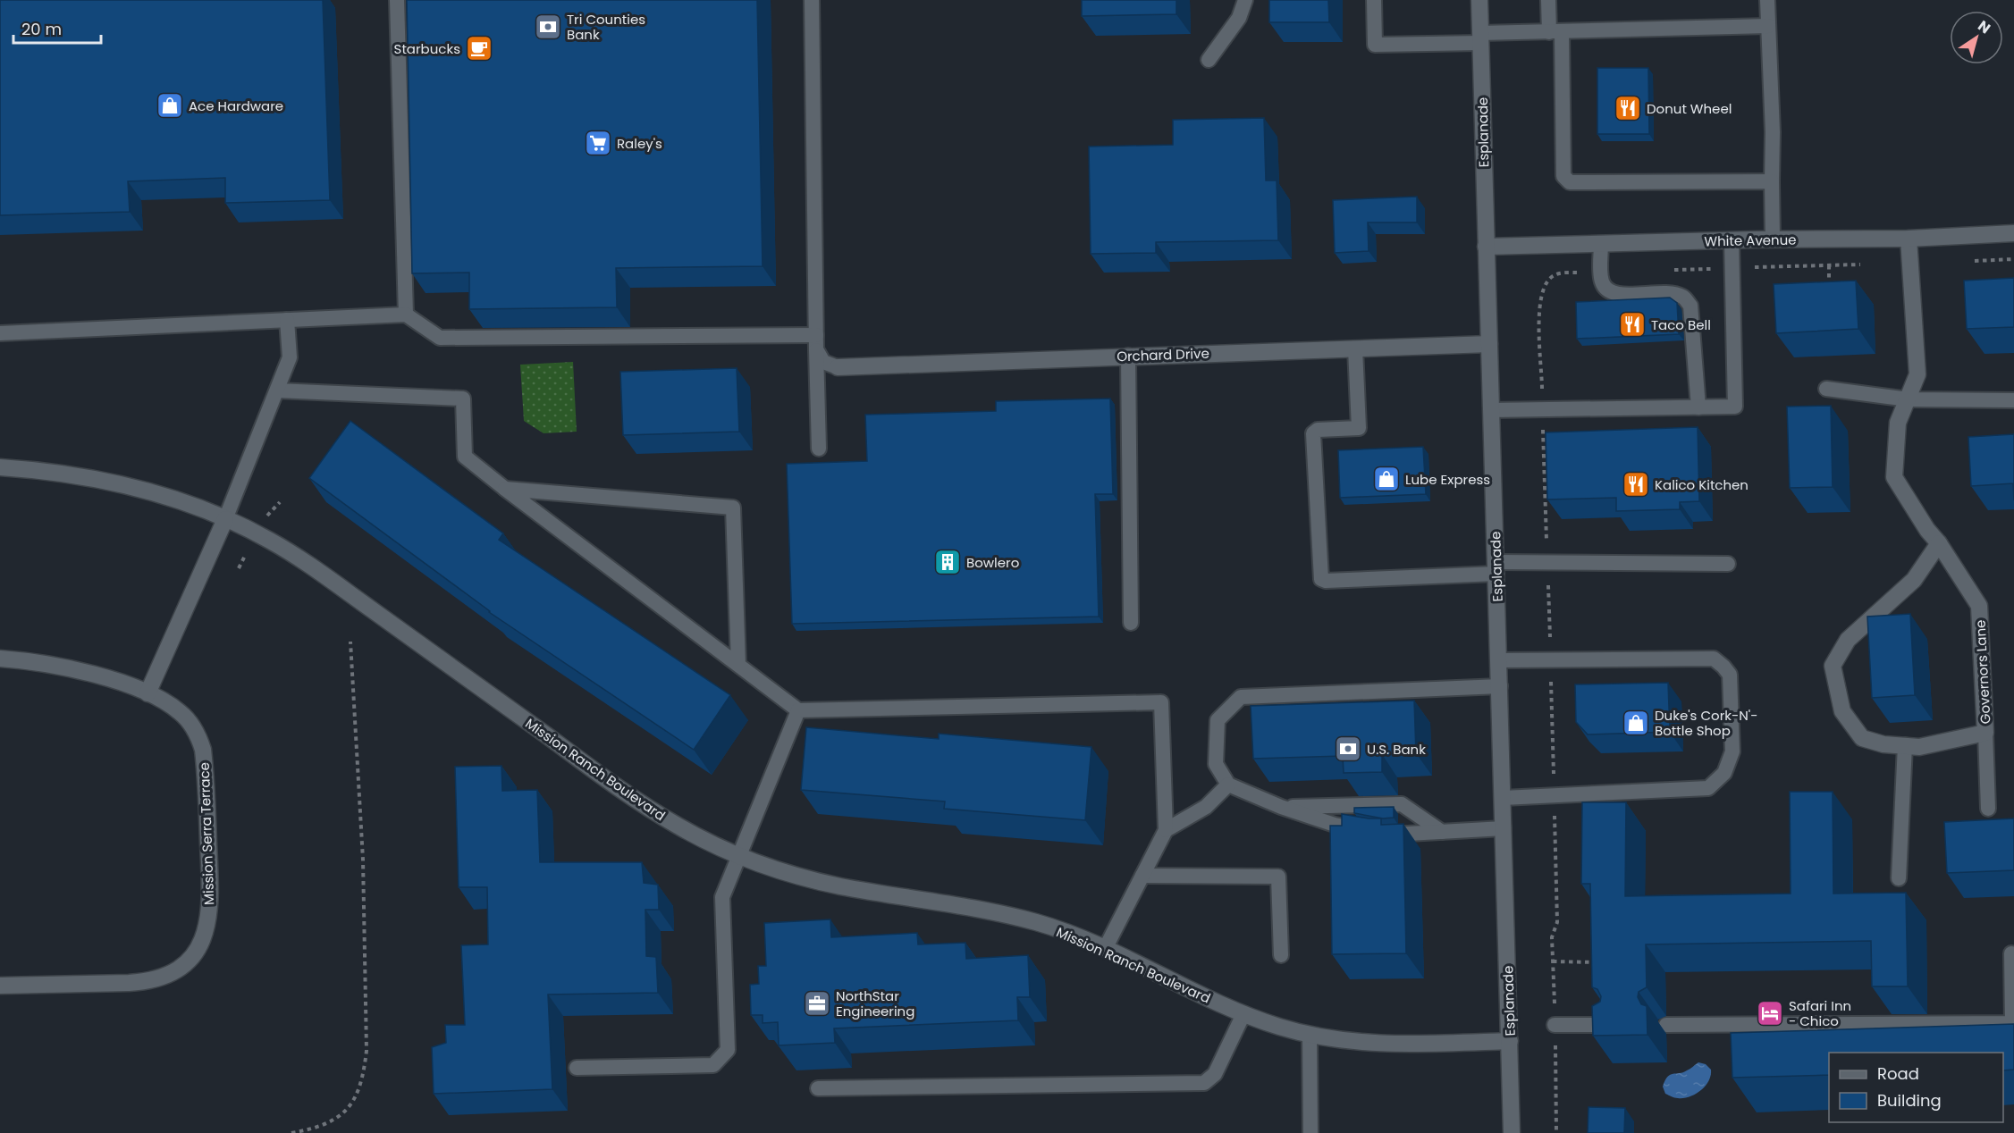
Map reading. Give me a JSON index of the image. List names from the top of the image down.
{
  "streets": {
    "street": [
      "Esplanade",
      "White Avenue",
      "Orchard Drive",
      "Governors Lane",
      "Mission Ranch Boulevard",
      "Mission Serra Terrace"
    ]
  },
  "crossings": [
    ["Esplanade", "White Avenue"],
    ["Esplanade", "Orchard Drive"],
    ["Esplanade", "Mission Ranch Boulevard"],
    ["White Avenue", "Governors Lane"]
  ],
  "places": {
    "bank": ["Tri Counties Bank", "U.S. Bank"],
    "cafe": ["Starbucks"],
    "shop": ["Ace Hardware", "Lube Express", "Duke's Cork-N'- Bottle Shop"],
    "restaurant": ["Donut Wheel", "Taco Bell", "Kalico Kitchen"],
    "supermarket": ["Raley's"],
    "building": ["Bowlero"],
    "office": ["NorthStar Engineering"],
    "hotel": ["Safari Inn - Chico"]
  },
  "legend": ["Road", "Building"],
  "scale_bar": "20 m",
  "north": "top right"
}
